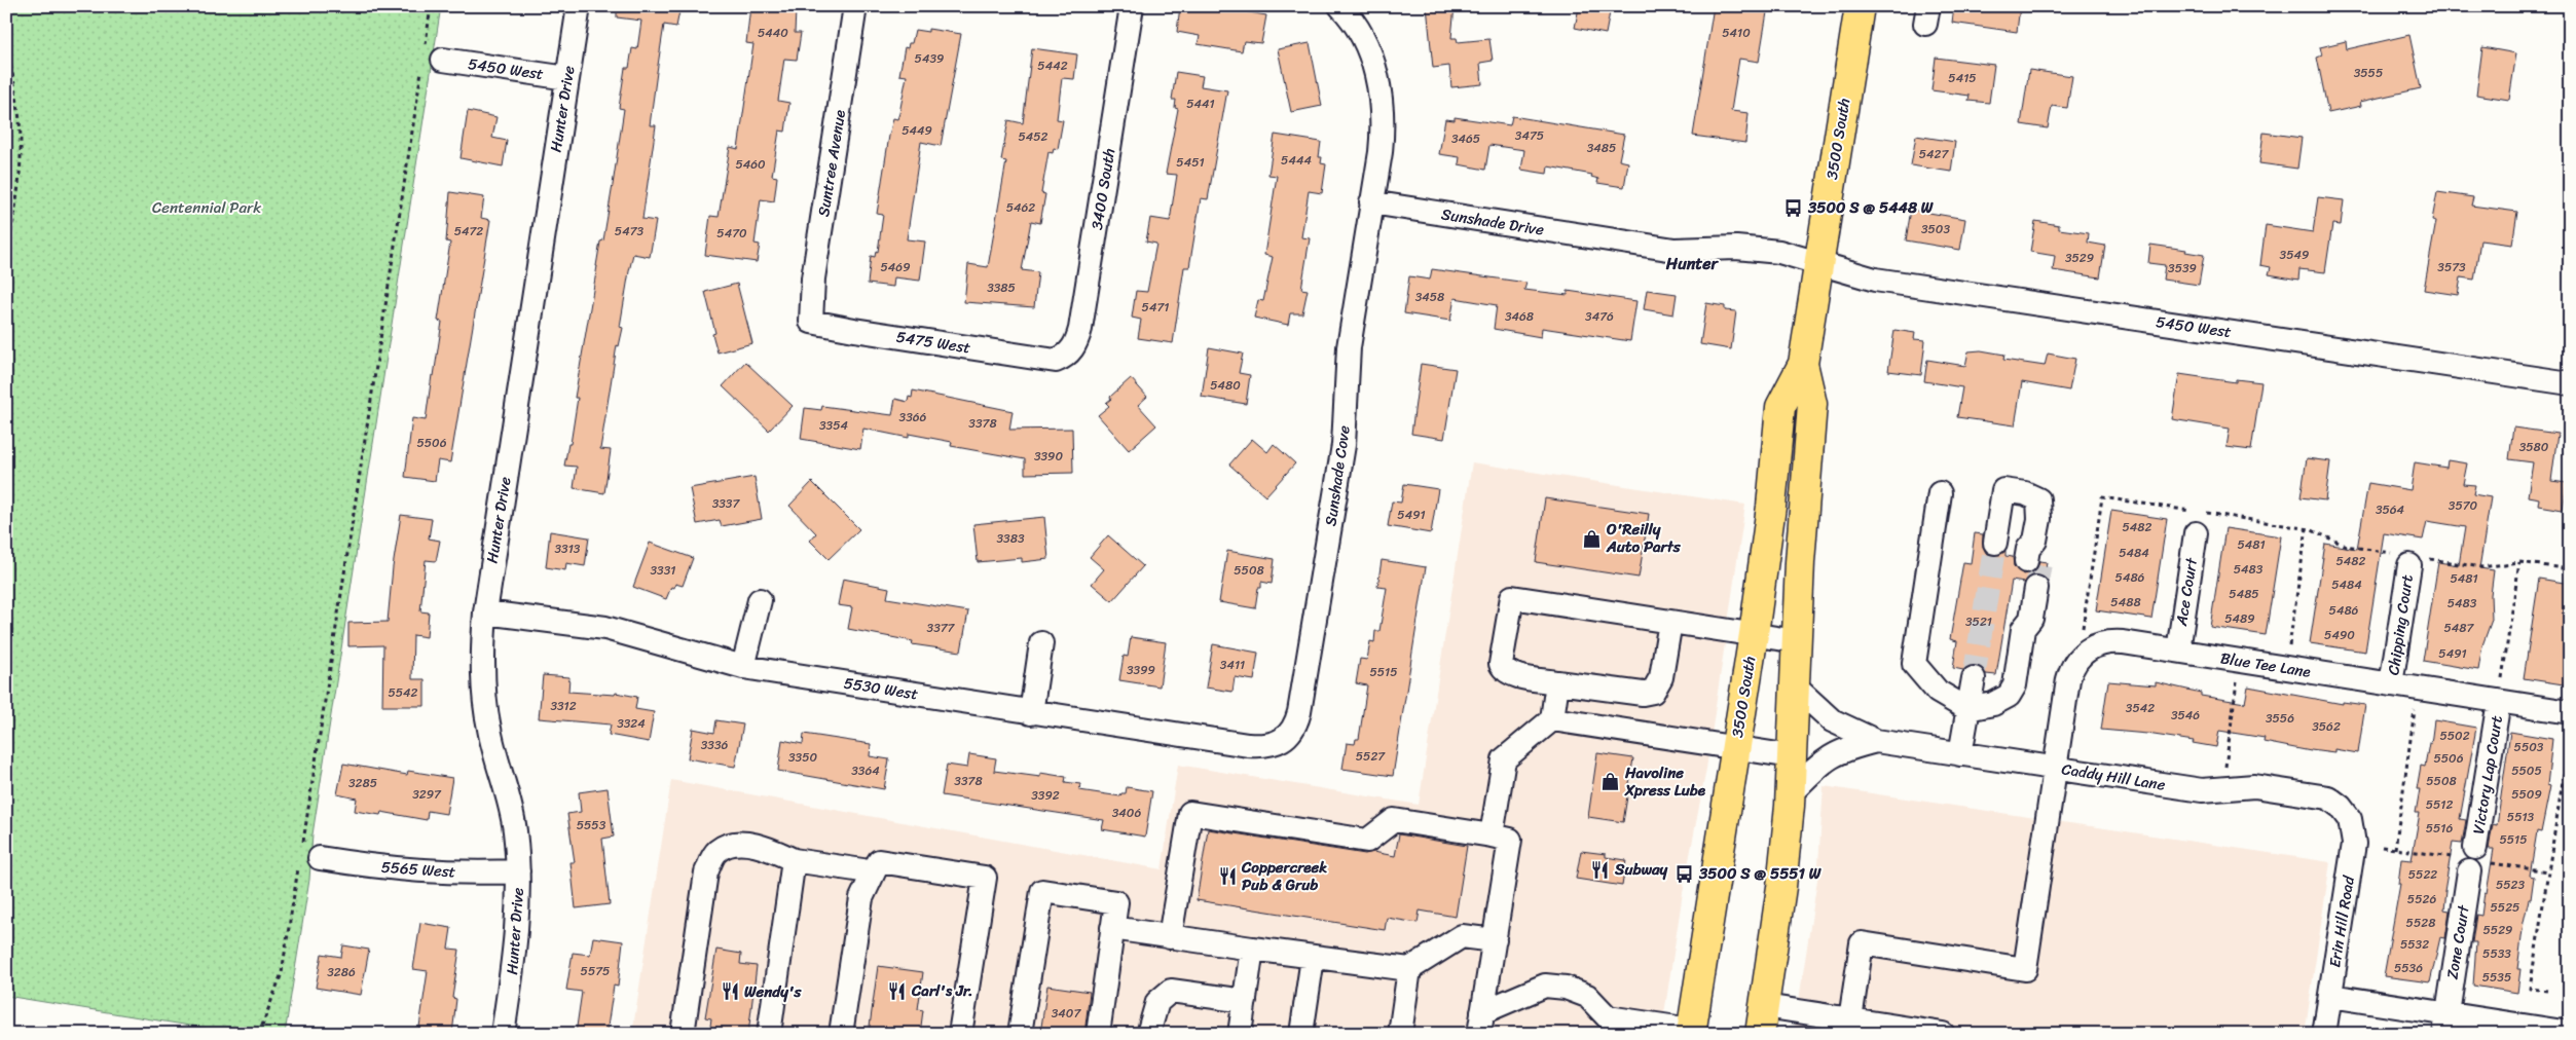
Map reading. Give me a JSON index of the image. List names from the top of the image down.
{
  "streets": {
    "main road": ["3500 South"],
    "street": [
      "5450 West",
      "Hunter Drive",
      "Suntree Avenue",
      "3400 South",
      "Sunshade Drive",
      "5475 West",
      "Sunshade Cove",
      "Ace Court",
      "Chipping Court",
      "Blue Tee Lane",
      "5530 West",
      "Victory Lap Court",
      "Caddy Hill Lane",
      "5565 West",
      "Erin Hill Road",
      "Zone Court"
    ]
  },
  "crossings": [
    ["5450 West", "Hunter Drive"],
    ["5450 West", "3500 South"],
    ["5450 West", "Sunshade Drive"],
    ["Hunter Drive", "5530 West"],
    ["Hunter Drive", "5565 West"],
    ["3500 South", "Sunshade Drive"],
    ["3500 South", "Caddy Hill Lane"],
    ["Suntree Avenue", "5475 West"],
    ["3400 South", "5475 West"],
    ["Sunshade Drive", "Sunshade Cove"],
    ["Sunshade Cove", "5530 West"],
    ["Ace Court", "Blue Tee Lane"],
    ["Chipping Court", "Blue Tee Lane"],
    ["Blue Tee Lane", "Victory Lap Court"],
    ["Blue Tee Lane", "Caddy Hill Lane"],
    ["Caddy Hill Lane", "Erin Hill Road"]
  ],
  "districts": ["Hunter"],
  "parks": ["Centennial Park"],
  "places": {
    "bus stop": ["3500 S @ 5448 W", "3500 S @ 5551 W"],
    "shop": ["O'Reilly Auto Parts", "Havoline Xpress Lube"],
    "restaurant": [
      "Subway",
      "Coppercreek Pub & Grub",
      "Carl's Jr.",
      "Wendy's"
    ]
  },
  "house_numbers": [
    "5440",
    "5410",
    "5439",
    "5442",
    "3555",
    "5415",
    "5441",
    "5449",
    "3475",
    "5452",
    "3465",
    "3485",
    "5427",
    "5444",
    "5451",
    "5460",
    "5462",
    "3503",
    "5472",
    "5473",
    "5470",
    "3549",
    "3529",
    "5469",
    "3573",
    "3539",
    "3385",
    "3458",
    "5471",
    "3468",
    "3476",
    "5480",
    "3366",
    "3378",
    "3354",
    "5506",
    "3580",
    "3390",
    "3337",
    "3570",
    "3564",
    "5491",
    "5482",
    "3383",
    "5481",
    "3313",
    "5484",
    "5482",
    "5483",
    "3331",
    "5508",
    "5486",
    "5481",
    "5484",
    "5485",
    "5488",
    "5483",
    "5486",
    "5489",
    "3521",
    "3377",
    "5487",
    "5490",
    "5491",
    "3411",
    "3399",
    "5515",
    "5542",
    "3312",
    "3542",
    "3546",
    "3556",
    "3324",
    "3562",
    "5502",
    "3336",
    "5503",
    "5527",
    "3350",
    "5506",
    "3364",
    "5505",
    "3378",
    "5508",
    "3285",
    "3297",
    "5509",
    "3392",
    "5512",
    "3406",
    "5513",
    "5553",
    "5516",
    "5515",
    "5522",
    "5523",
    "5526",
    "5525",
    "5528",
    "5529",
    "5532",
    "5533",
    "5536",
    "5575",
    "3286",
    "5535",
    "3407"
  ]
}
